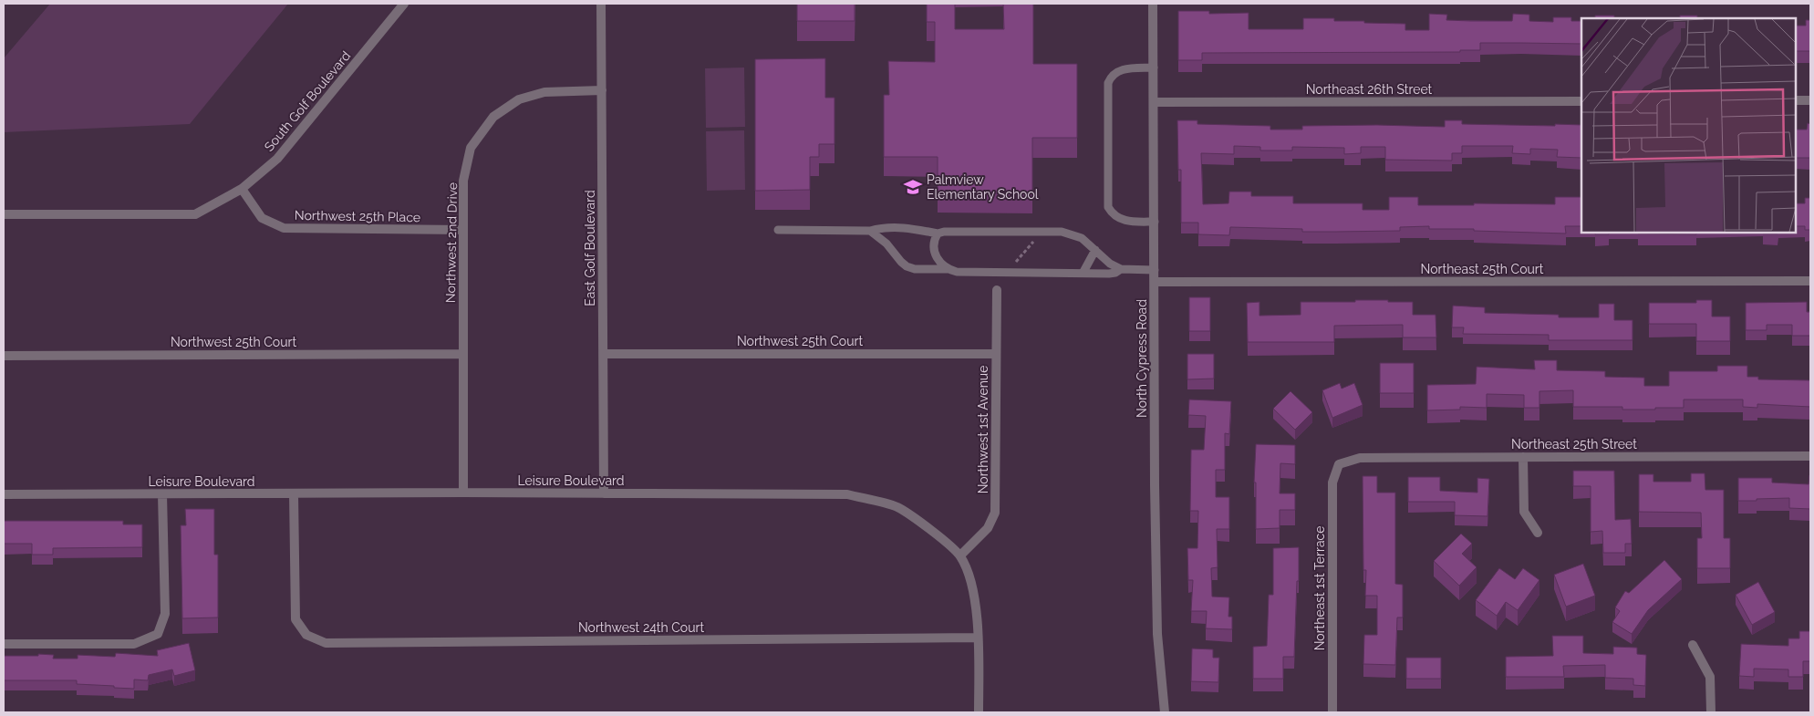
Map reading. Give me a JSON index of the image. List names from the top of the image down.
{
  "streets": {
    "street": [
      "Northeast 26th Street",
      "South Golf Boulevard",
      "Northwest 25th Place",
      "Northwest 2nd Drive",
      "East Golf Boulevard",
      "Northeast 25th Court",
      "Northwest 25th Court",
      "North Cypress Road",
      "Northwest 1st Avenue",
      "Northeast 25th Street",
      "Leisure Boulevard",
      "Northeast 1st Terrace",
      "Northwest 24th Court"
    ]
  },
  "crossings": [
    ["Northeast 26th Street", "North Cypress Road"],
    ["South Golf Boulevard", "Northwest 25th Place"],
    ["Northwest 25th Place", "Northwest 2nd Drive"],
    ["Northwest 2nd Drive", "East Golf Boulevard"],
    ["Northwest 2nd Drive", "Northwest 25th Court"],
    ["Northwest 2nd Drive", "Leisure Boulevard"],
    ["East Golf Boulevard", "Northwest 25th Court"],
    ["East Golf Boulevard", "Leisure Boulevard"],
    ["Northeast 25th Court", "North Cypress Road"],
    ["Northwest 25th Court", "Northwest 1st Avenue"],
    ["Northwest 1st Avenue", "Leisure Boulevard"],
    ["Northeast 25th Street", "Northeast 1st Terrace"],
    ["Leisure Boulevard", "Northwest 24th Court"]
  ],
  "places": {
    "school or university": ["Palmview Elementary School"]
  }
}
